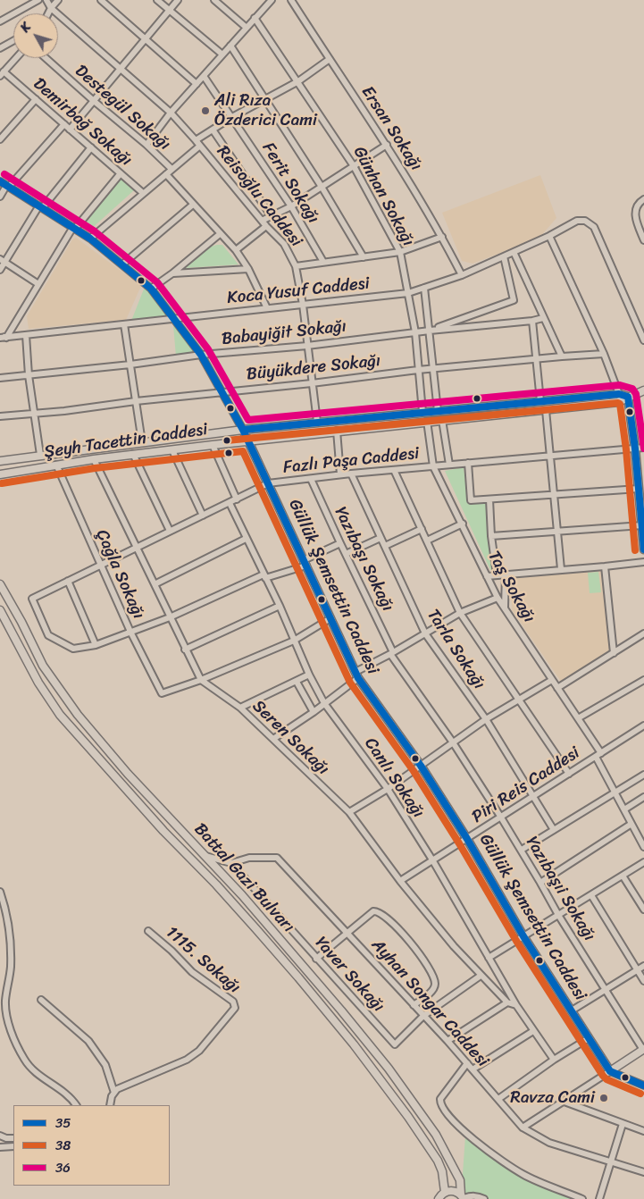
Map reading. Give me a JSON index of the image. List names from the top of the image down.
{
  "streets": {
    "street": [
      "Destegül Sokağı",
      "Demirbağ Sokağı",
      "Ersan Sokağı",
      "Ferit Sokağı",
      "Reisoğlu Caddesi",
      "Günhan Sokağı",
      "Koca Yusuf Caddesi",
      "Babayiğit Sokağı",
      "Büyükdere Sokağı",
      "Şeyh Tacettin Caddesi",
      "Fazlı Paşa Caddesi",
      "Yazıbaşı Sokağı",
      "Çağla Sokağı",
      "Güllük Şemsettin Caddesi",
      "Taş Sokağı",
      "Tarla Sokağı",
      "Seren Sokağı",
      "Canlı Sokağı",
      "Piri Reis Caddesi",
      "Battal Gazi Bulvarı",
      "Yazıbaşıi Sokağı",
      "1115. Sokağı",
      "Yaver Sokağı",
      "Ayhan Songar Caddesi"
    ]
  },
  "crossings": [
    ["Ersan Sokağı", "Koca Yusuf Caddesi"],
    ["Reisoğlu Caddesi", "Koca Yusuf Caddesi"],
    ["Reisoğlu Caddesi", "Babayiğit Sokağı"],
    ["Reisoğlu Caddesi", "Büyükdere Sokağı"],
    ["Reisoğlu Caddesi", "Şeyh Tacettin Caddesi"],
    ["Günhan Sokağı", "Koca Yusuf Caddesi"],
    ["Günhan Sokağı", "Babayiğit Sokağı"],
    ["Günhan Sokağı", "Büyükdere Sokağı"],
    ["Günhan Sokağı", "Şeyh Tacettin Caddesi"],
    ["Şeyh Tacettin Caddesi", "Çağla Sokağı"],
    ["Şeyh Tacettin Caddesi", "Güllük Şemsettin Caddesi"],
    ["Şeyh Tacettin Caddesi", "Taş Sokağı"],
    ["Şeyh Tacettin Caddesi", "Seren Sokağı"],
    ["Fazlı Paşa Caddesi", "Yazıbaşı Sokağı"],
    ["Fazlı Paşa Caddesi", "Çağla Sokağı"],
    ["Fazlı Paşa Caddesi", "Güllük Şemsettin Caddesi"],
    ["Fazlı Paşa Caddesi", "Taş Sokağı"],
    ["Fazlı Paşa Caddesi", "Tarla Sokağı"],
    ["Fazlı Paşa Caddesi", "Seren Sokağı"],
    ["Fazlı Paşa Caddesi", "Canlı Sokağı"],
    ["Yazıbaşı Sokağı", "Yazıbaşıi Sokağı"],
    ["Çağla Sokağı", "Seren Sokağı"],
    ["Güllük Şemsettin Caddesi", "Piri Reis Caddesi"],
    ["Taş Sokağı", "Piri Reis Caddesi"],
    ["Tarla Sokağı", "Piri Reis Caddesi"],
    ["Seren Sokağı", "Canlı Sokağı"],
    ["Seren Sokağı", "Piri Reis Caddesi"],
    ["Canlı Sokağı", "Piri Reis Caddesi"],
    ["Piri Reis Caddesi", "Yazıbaşıi Sokağı"],
    ["Battal Gazi Bulvarı", "Ayhan Songar Caddesi"],
    ["Yaver Sokağı", "Ayhan Songar Caddesi"]
  ],
  "places": ["Ali Rıza Özderici Cami", "Ravza Cami"],
  "lines": ["transit line 36", "transit line 35", "transit line 38"],
  "legend": ["35", "38", "36"],
  "north": "top left"
}
